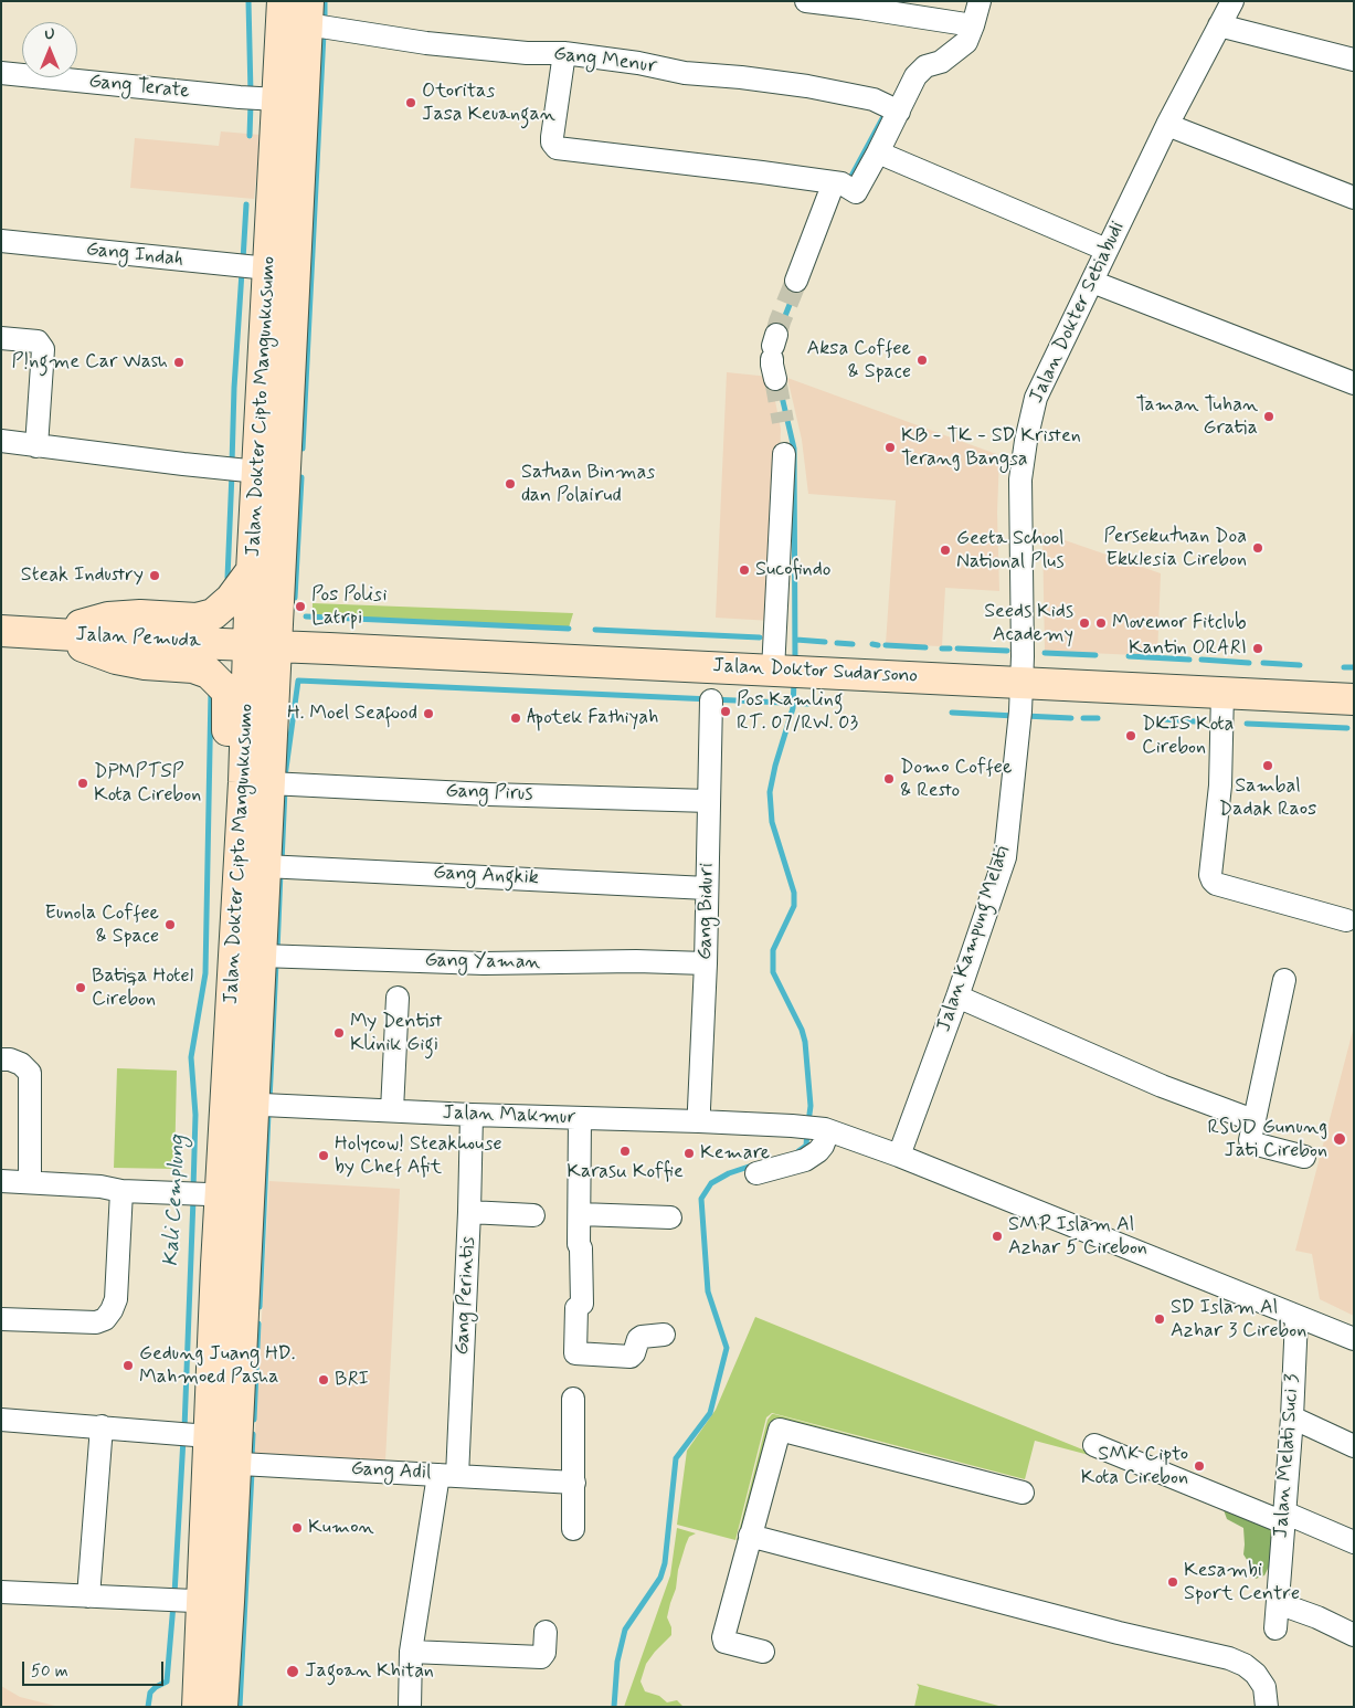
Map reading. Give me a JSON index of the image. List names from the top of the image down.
{
  "streets": {
    "main road": ["Jalan Dokter Cipto Mangunkusumo", "Jalan Pemuda", "Jalan Doktor Sudarsono"],
    "street": [
      "Gang Menur",
      "Gang Terate",
      "Gang Indah",
      "Jalan Dokter Setiabudi",
      "Gang Pirus",
      "Gang Angkik",
      "Gang Biduri",
      "Jalan Kampung Melati",
      "Gang Yaman",
      "Jalan Makmur",
      "Gang Perintis",
      "Jalan Melati Suci 3",
      "Gang Adil"
    ]
  },
  "crossings": [
    ["Gang Menur", "Jalan Dokter Cipto Mangunkusumo"],
    ["Gang Terate", "Jalan Dokter Cipto Mangunkusumo"],
    ["Gang Indah", "Jalan Dokter Cipto Mangunkusumo"],
    ["Jalan Dokter Setiabudi", "Jalan Doktor Sudarsono"],
    ["Jalan Dokter Setiabudi", "Jalan Kampung Melati"],
    ["Jalan Dokter Cipto Mangunkusumo", "Jalan Pemuda"],
    ["Jalan Dokter Cipto Mangunkusumo", "Jalan Doktor Sudarsono"],
    ["Jalan Dokter Cipto Mangunkusumo", "Gang Pirus"],
    ["Jalan Dokter Cipto Mangunkusumo", "Gang Angkik"],
    ["Jalan Dokter Cipto Mangunkusumo", "Gang Yaman"],
    ["Jalan Dokter Cipto Mangunkusumo", "Jalan Makmur"],
    ["Jalan Dokter Cipto Mangunkusumo", "Gang Adil"],
    ["Jalan Pemuda", "Jalan Doktor Sudarsono"],
    ["Jalan Doktor Sudarsono", "Gang Biduri"],
    ["Jalan Doktor Sudarsono", "Jalan Kampung Melati"],
    ["Gang Pirus", "Gang Biduri"],
    ["Gang Angkik", "Gang Biduri"],
    ["Gang Biduri", "Gang Yaman"],
    ["Gang Biduri", "Jalan Makmur"],
    ["Jalan Makmur", "Gang Perintis"],
    ["Gang Perintis", "Gang Adil"]
  ],
  "water": ["Kali Cemplung"],
  "places": [
    "Otoritas Jasa Keuangan",
    "Aksa Coffee & Space",
    "P!ngme Car Wash",
    "Taman Tuhan Gratia",
    "KB - TK - SD Kristen Terang Bangsa",
    "Satuan Binmas dan Polairud",
    "Persekutuan Doa Ekklesia Cirebon",
    "Geeta School National Plus",
    "Sucofindo",
    "Steak Industry",
    "Pos Polisi Latrpi",
    "Seeds Kids Academy",
    "Movemor Fitclub",
    "Kantin ORARI",
    "Pos Kamling RT. 07/RW. 03",
    "H. Moel Seafood",
    "Apotek Fathiyah",
    "DKIS Kota Cirebon",
    "Sambal Dadak Raos",
    "Domo Coffee & Resto",
    "DPMPTSP Kota Cirebon",
    "Eunola Coffee & Space",
    "Batiqa Hotel Cirebon",
    "My Dentist Klinik Gigi",
    "RSUD Gunung Jati Cirebon",
    "Karasu Koffie",
    "Kemare",
    "Holycow! Steakhouse by Chef Afit",
    "SMP Islam Al Azhar 5 Cirebon",
    "SD Islam Al Azhar 3 Cirebon",
    "Gedung Juang HD. Mahmoed Pasha",
    "BRI",
    "SMK Cipto Kota Cirebon",
    "Kumon",
    "Kesambi Sport Centre",
    "Jagoan Khitan"
  ],
  "scale_bar": "50 m",
  "north": "top"
}
